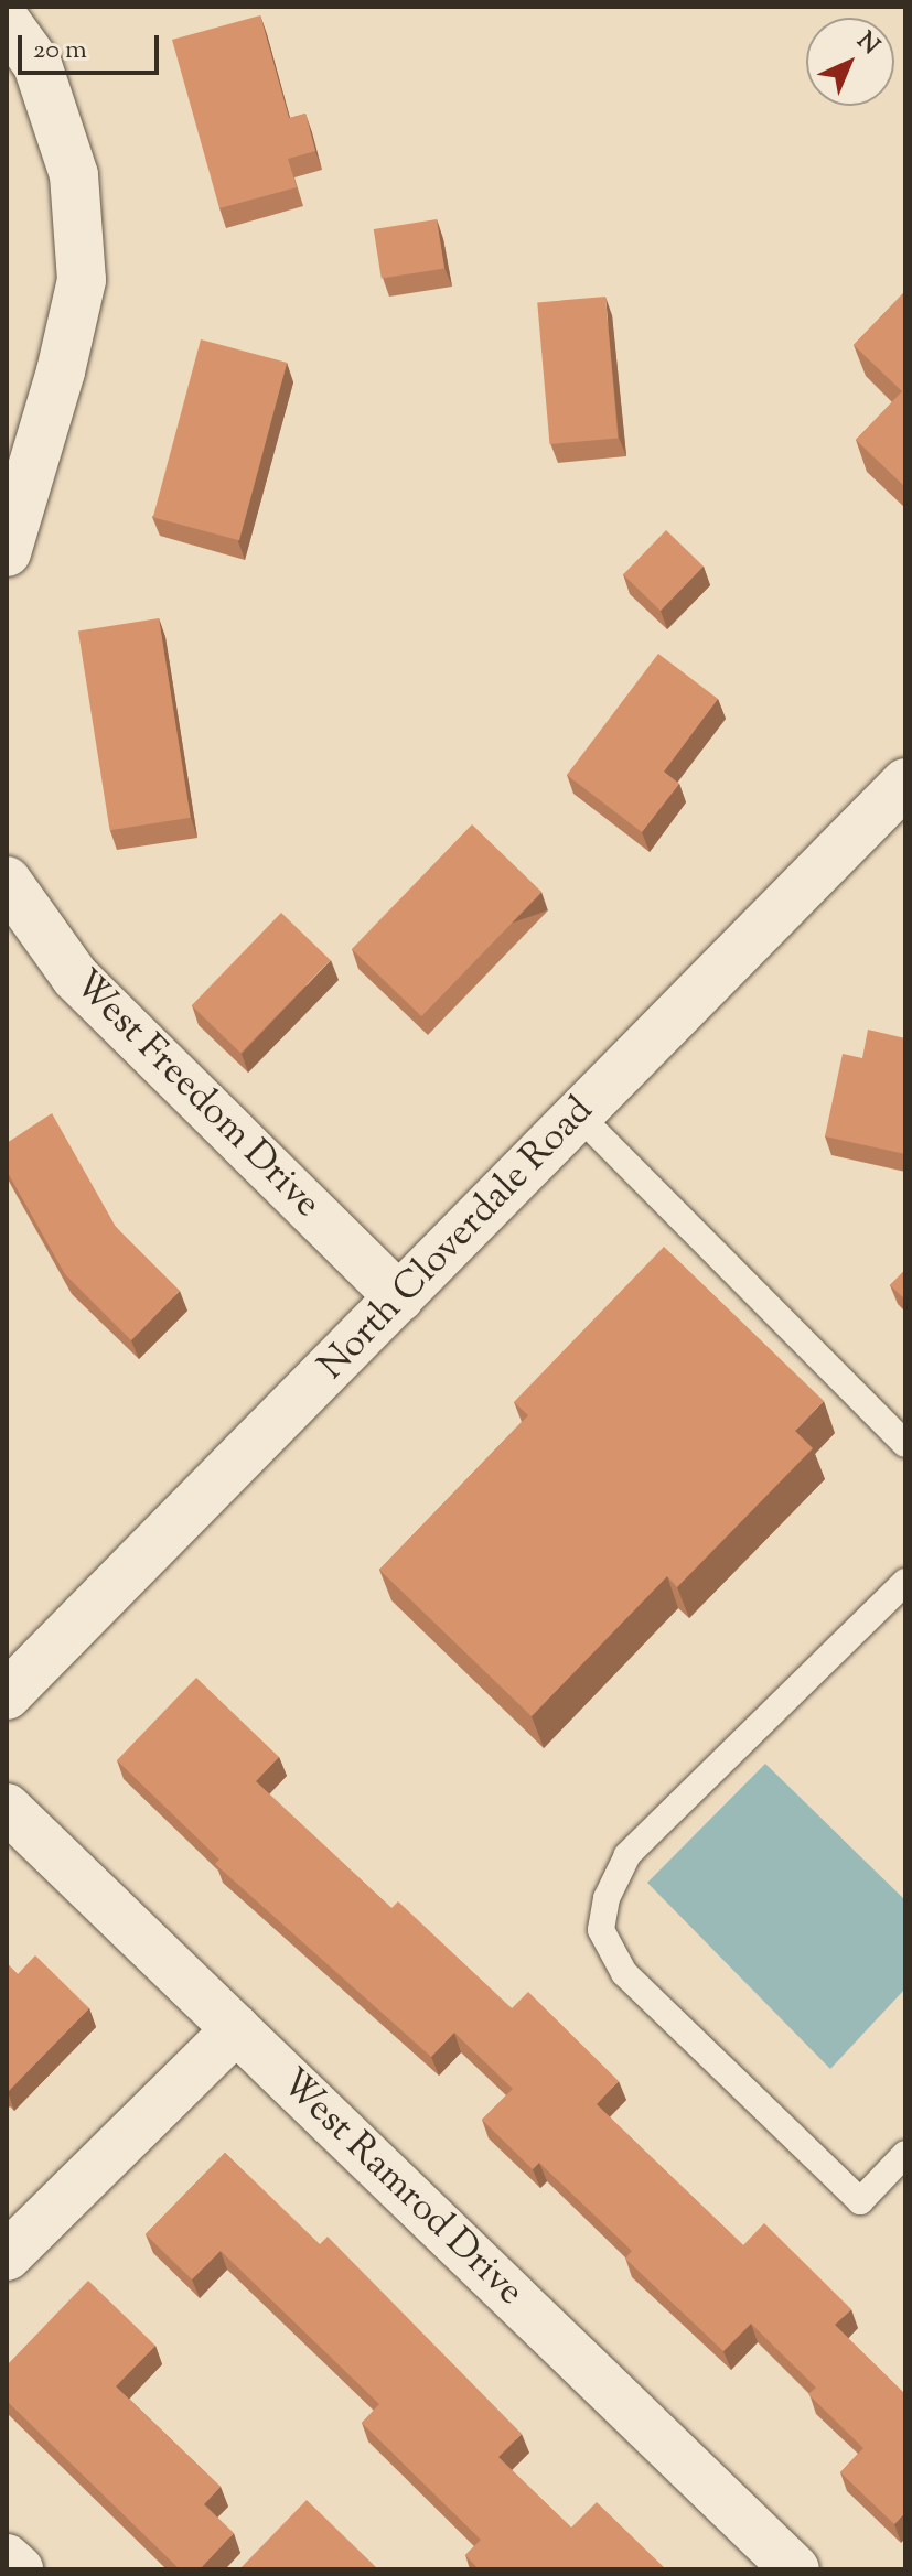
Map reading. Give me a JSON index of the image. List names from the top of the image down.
{
  "streets": {
    "street": ["West Freedom Drive", "North Cloverdale Road", "West Ramrod Drive"]
  },
  "crossings": [
    ["West Freedom Drive", "North Cloverdale Road"]
  ],
  "scale_bar": "20 m",
  "north": "top right"
}
